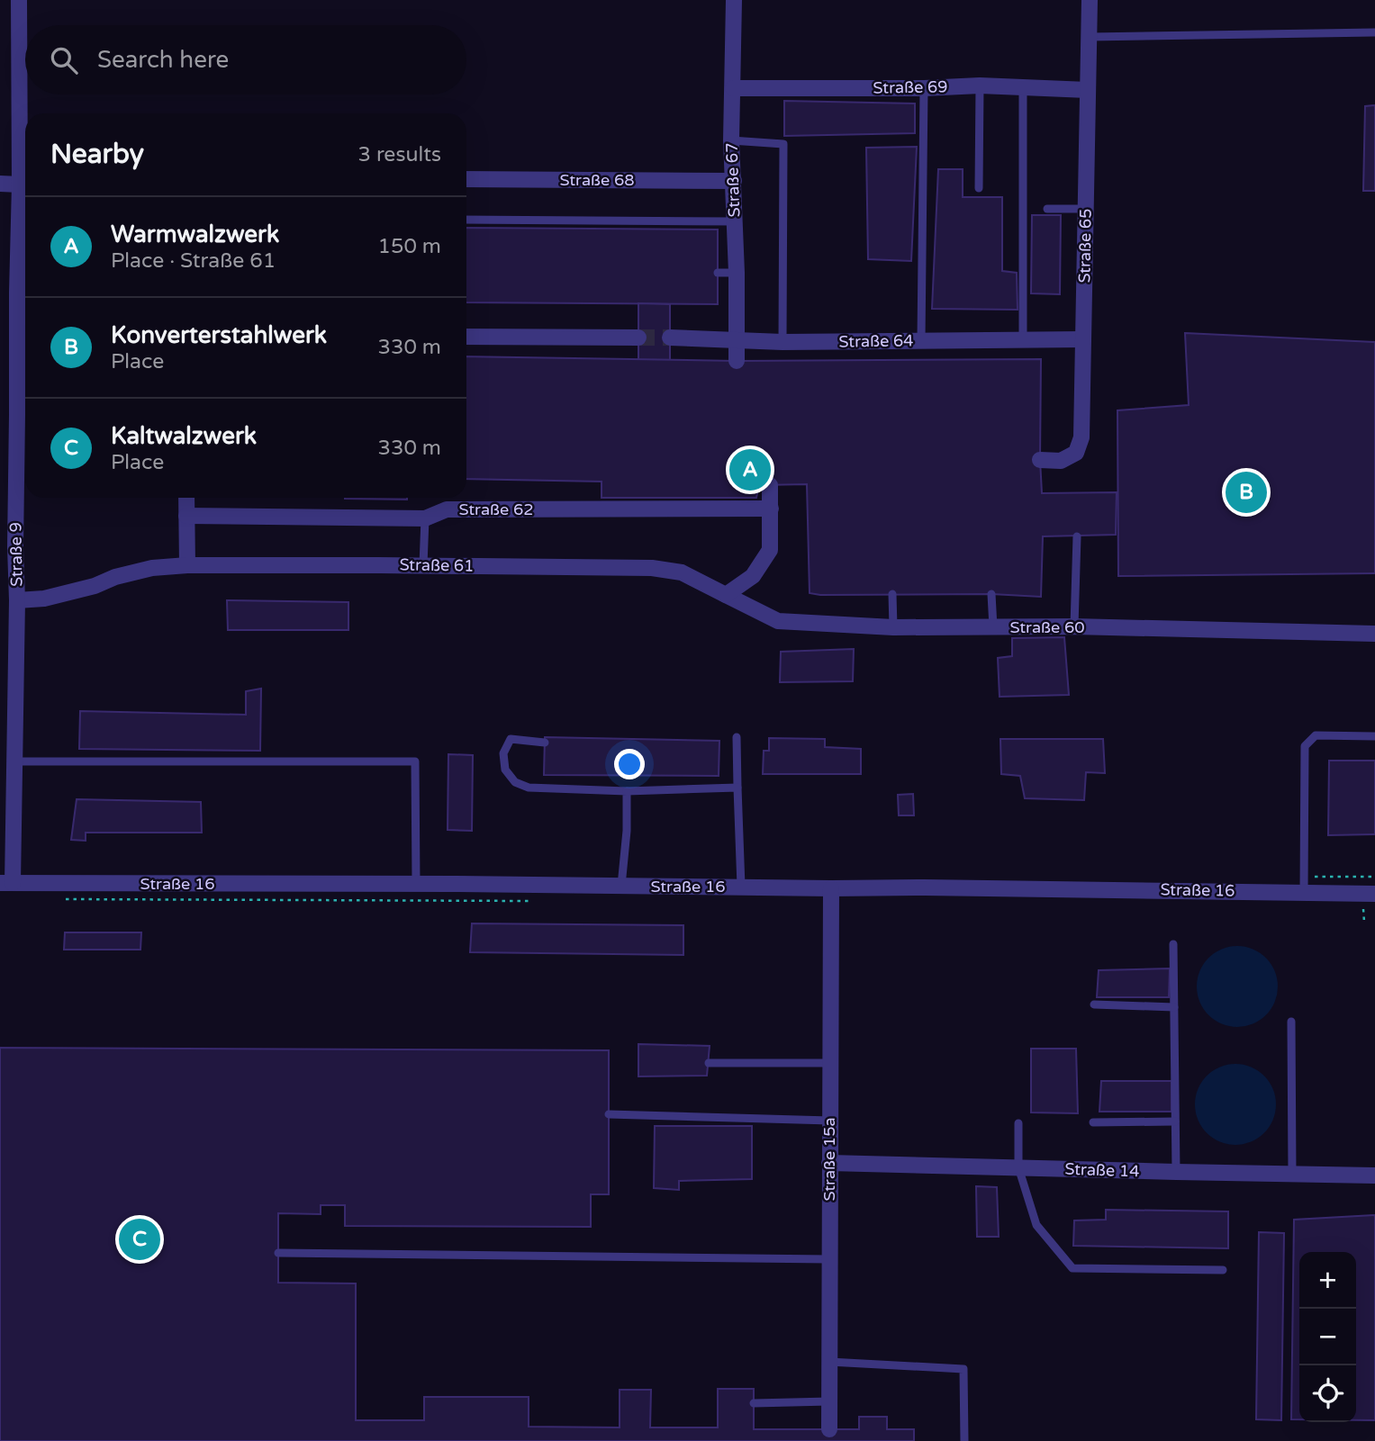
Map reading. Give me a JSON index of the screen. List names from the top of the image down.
{
  "streets": {
    "street": [
      "Straße 69",
      "Straße 68",
      "Straße 67",
      "Straße 65",
      "Straße 64",
      "Straße 62",
      "Straße 9",
      "Straße 61",
      "Straße 60",
      "Straße 16",
      "Straße 15a",
      "Straße 14"
    ]
  },
  "crossings": [
    ["Straße 69", "Straße 67"],
    ["Straße 69", "Straße 65"],
    ["Straße 68", "Straße 67"],
    ["Straße 67", "Straße 64"],
    ["Straße 65", "Straße 64"],
    ["Straße 9", "Straße 61"],
    ["Straße 9", "Straße 16"],
    ["Straße 61", "Straße 60"],
    ["Straße 16", "Straße 15a"],
    ["Straße 15a", "Straße 14"]
  ],
  "page": {
    "search": "Search here",
    "heading": ["Nearby", "3 results"],
    "list": [
      {
        "mark": "A",
        "name": "Warmwalzwerk",
        "note": "Place · Straße 61",
        "value": "150 m"
      },
      {
        "mark": "B",
        "name": "Konverterstahlwerk",
        "note": "Place",
        "value": "330 m"
      },
      {
        "mark": "C",
        "name": "Kaltwalzwerk",
        "note": "Place",
        "value": "330 m"
      }
    ],
    "pins": ["A", "B", "C"],
    "map_buttons": ["+", "−"]
  }
}
